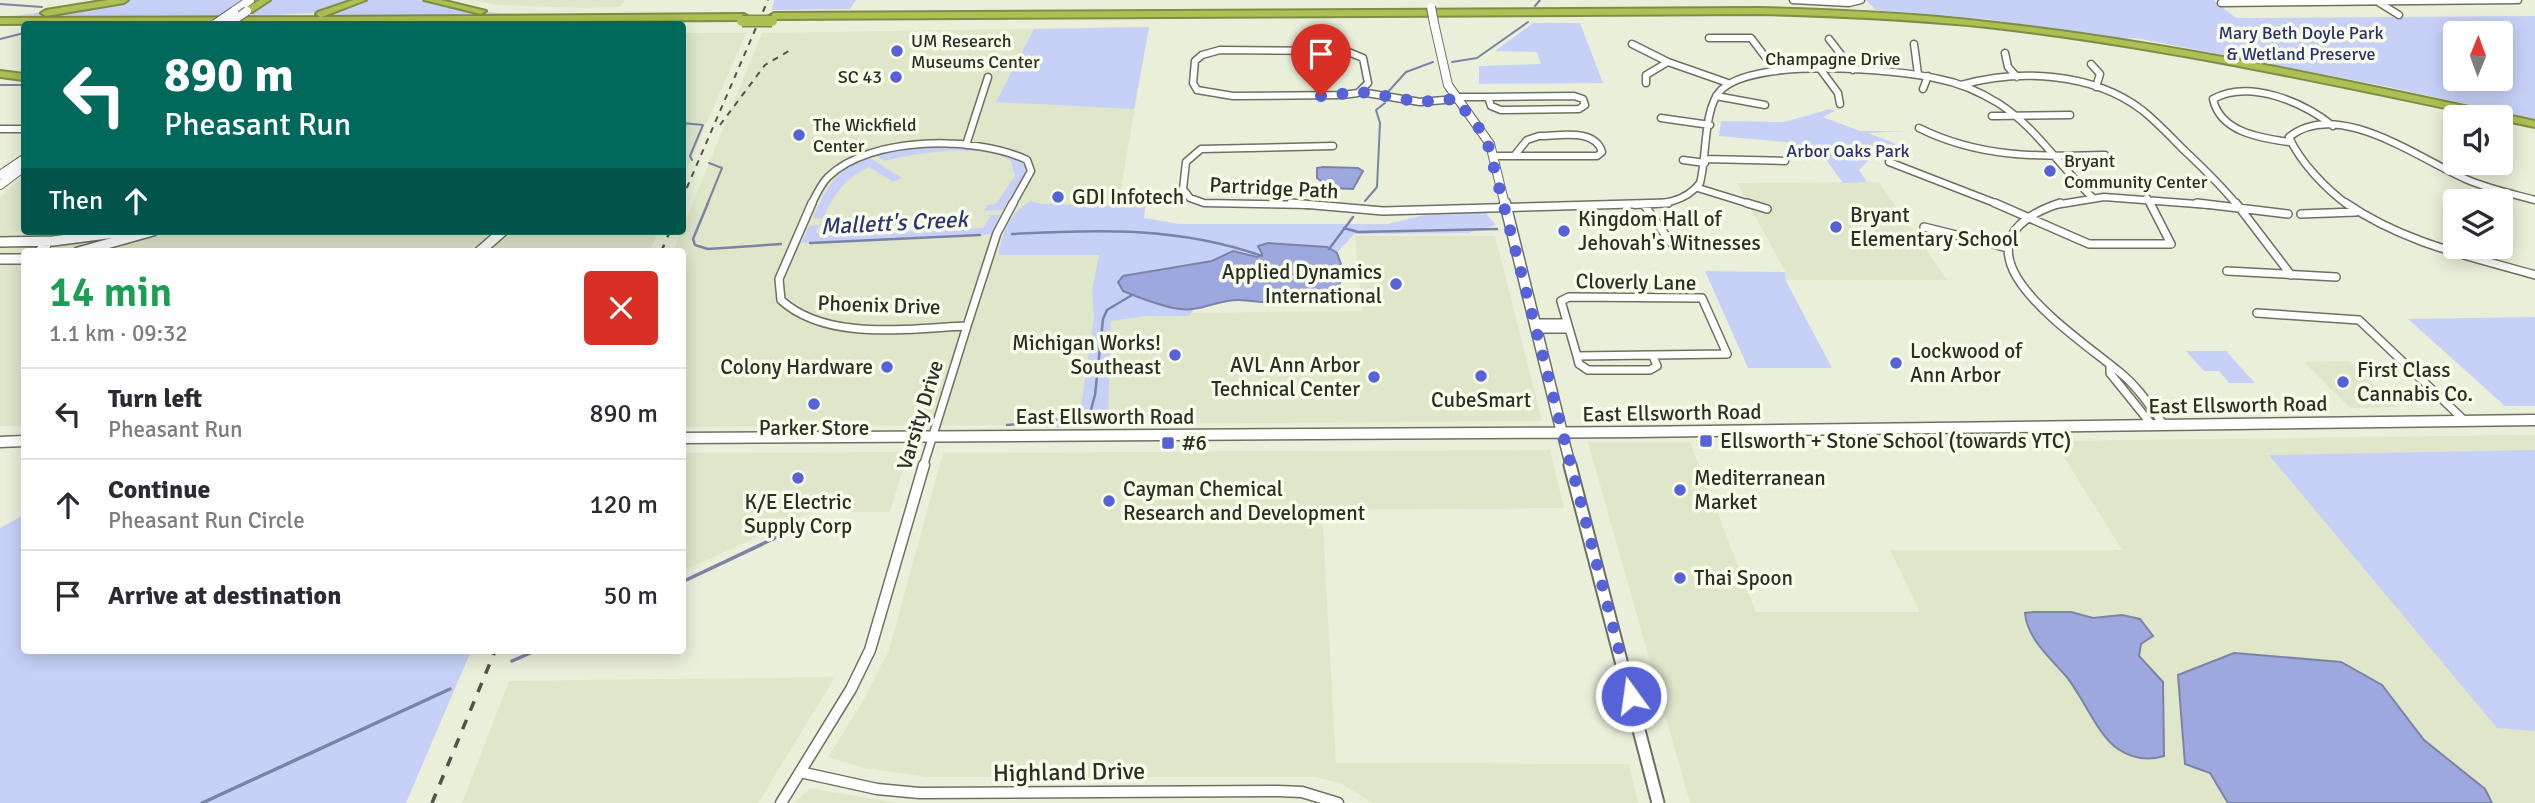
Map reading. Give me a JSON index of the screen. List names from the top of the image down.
{
  "streets": {
    "main road": ["East Ellsworth Road"],
    "street": [
      "Champagne Drive",
      "Partridge Path",
      "Cloverly Lane",
      "Phoenix Drive",
      "Varsity Drive",
      "Highland Drive"
    ]
  },
  "crossings": [
    ["Phoenix Drive", "Varsity Drive"],
    ["East Ellsworth Road", "Varsity Drive"],
    ["Varsity Drive", "Highland Drive"]
  ],
  "water": ["Mallett's Creek"],
  "parks": ["Mary Beth Doyle Park & Wetland Preserve", "Arbor Oaks Park"],
  "places": {
    "other": [
      "UM Research Museums Center",
      "SC 43",
      "The Wickfield Center",
      "Bryant Community Center",
      "GDI Infotech",
      "Bryant Elementary School",
      "Kingdom Hall of Jehovah's Witnesses",
      "Applied Dynamics International",
      "Michigan Works! Southeast",
      "Lockwood of Ann Arbor",
      "Colony Hardware",
      "CubeSmart",
      "AVL Ann Arbor Technical Center",
      "First Class Cannabis Co.",
      "Parker Store",
      "K/E Electric Supply Corp",
      "Mediterranean Market",
      "Cayman Chemical Research and Development",
      "Thai Spoon"
    ],
    "transit": ["Ellsworth + Stone School (towards YTC)", "#6"]
  },
  "north": "top",
  "page": {
    "turn": ["890 m", "Pheasant Run"],
    "then": "Then",
    "heading": ["14 min", "1.1 km · 09:32"],
    "list": [
      {
        "name": "Turn left",
        "note": "Pheasant Run",
        "value": "890 m"
      },
      {
        "name": "Continue",
        "note": "Pheasant Run Circle",
        "value": "120 m"
      },
      {
        "name": "Arrive at destination",
        "value": "50 m"
      }
    ]
  }
}
